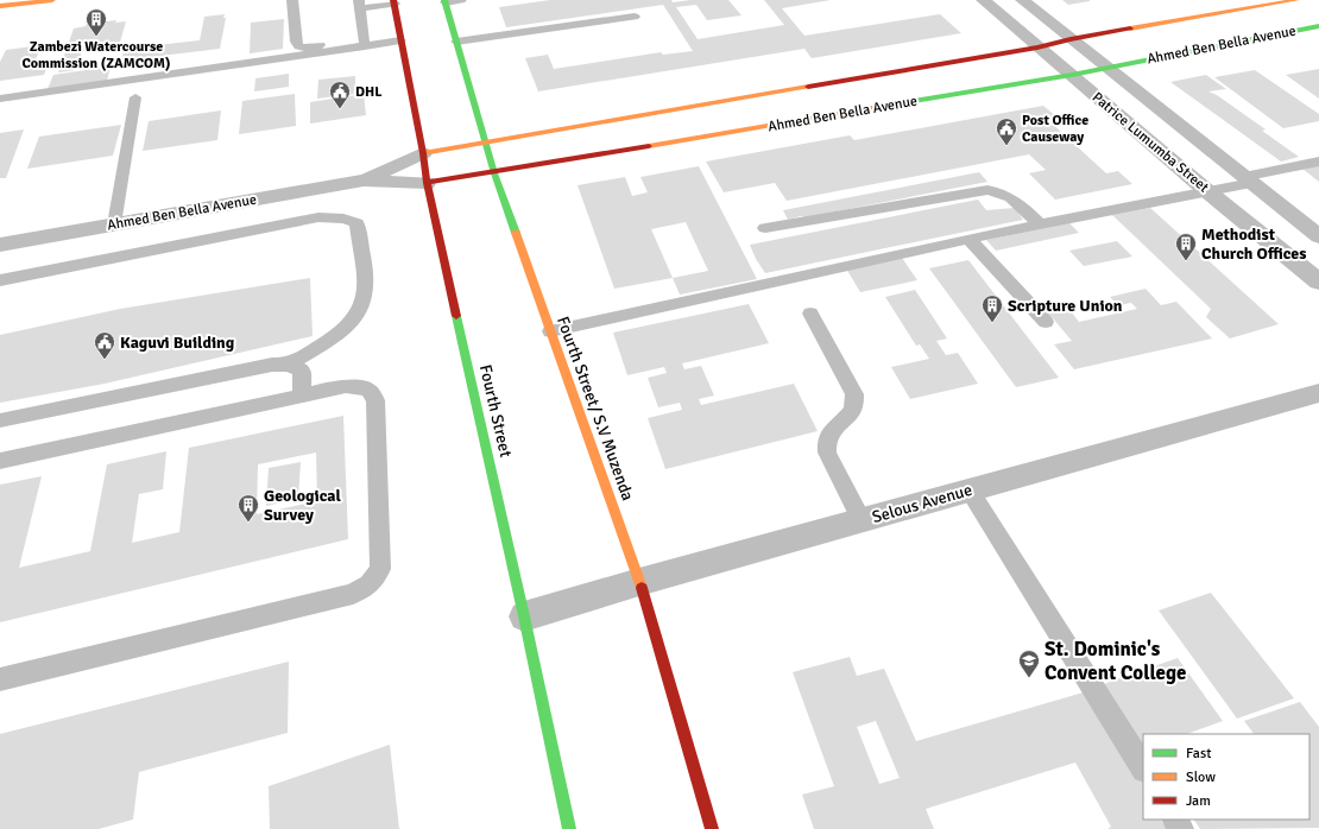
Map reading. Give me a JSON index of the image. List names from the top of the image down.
{
  "streets": {
    "main road": ["Ahmed Ben Bella Avenue", "Fourth Street/ S.V Muzenda", "Fourth Street"],
    "street": ["Patrice Lumumba Street", "Selous Avenue"]
  },
  "crossings": [
    ["Ahmed Ben Bella Avenue", "Patrice Lumumba Street"],
    ["Ahmed Ben Bella Avenue", "Fourth Street/ S.V Muzenda"],
    ["Ahmed Ben Bella Avenue", "Fourth Street"],
    ["Fourth Street/ S.V Muzenda", "Selous Avenue"],
    ["Fourth Street", "Selous Avenue"]
  ],
  "places": {
    "building": [
      "Zambezi Watercourse Commission (ZAMCOM)",
      "Methodist Church Offices",
      "Scripture Union",
      "Geological Survey"
    ],
    "public building": ["DHL", "Post Office Causeway", "Kaguvi Building"],
    "school or university": ["St. Dominic's Convent College"]
  },
  "legend": ["Fast", "Slow", "Jam"]
}
